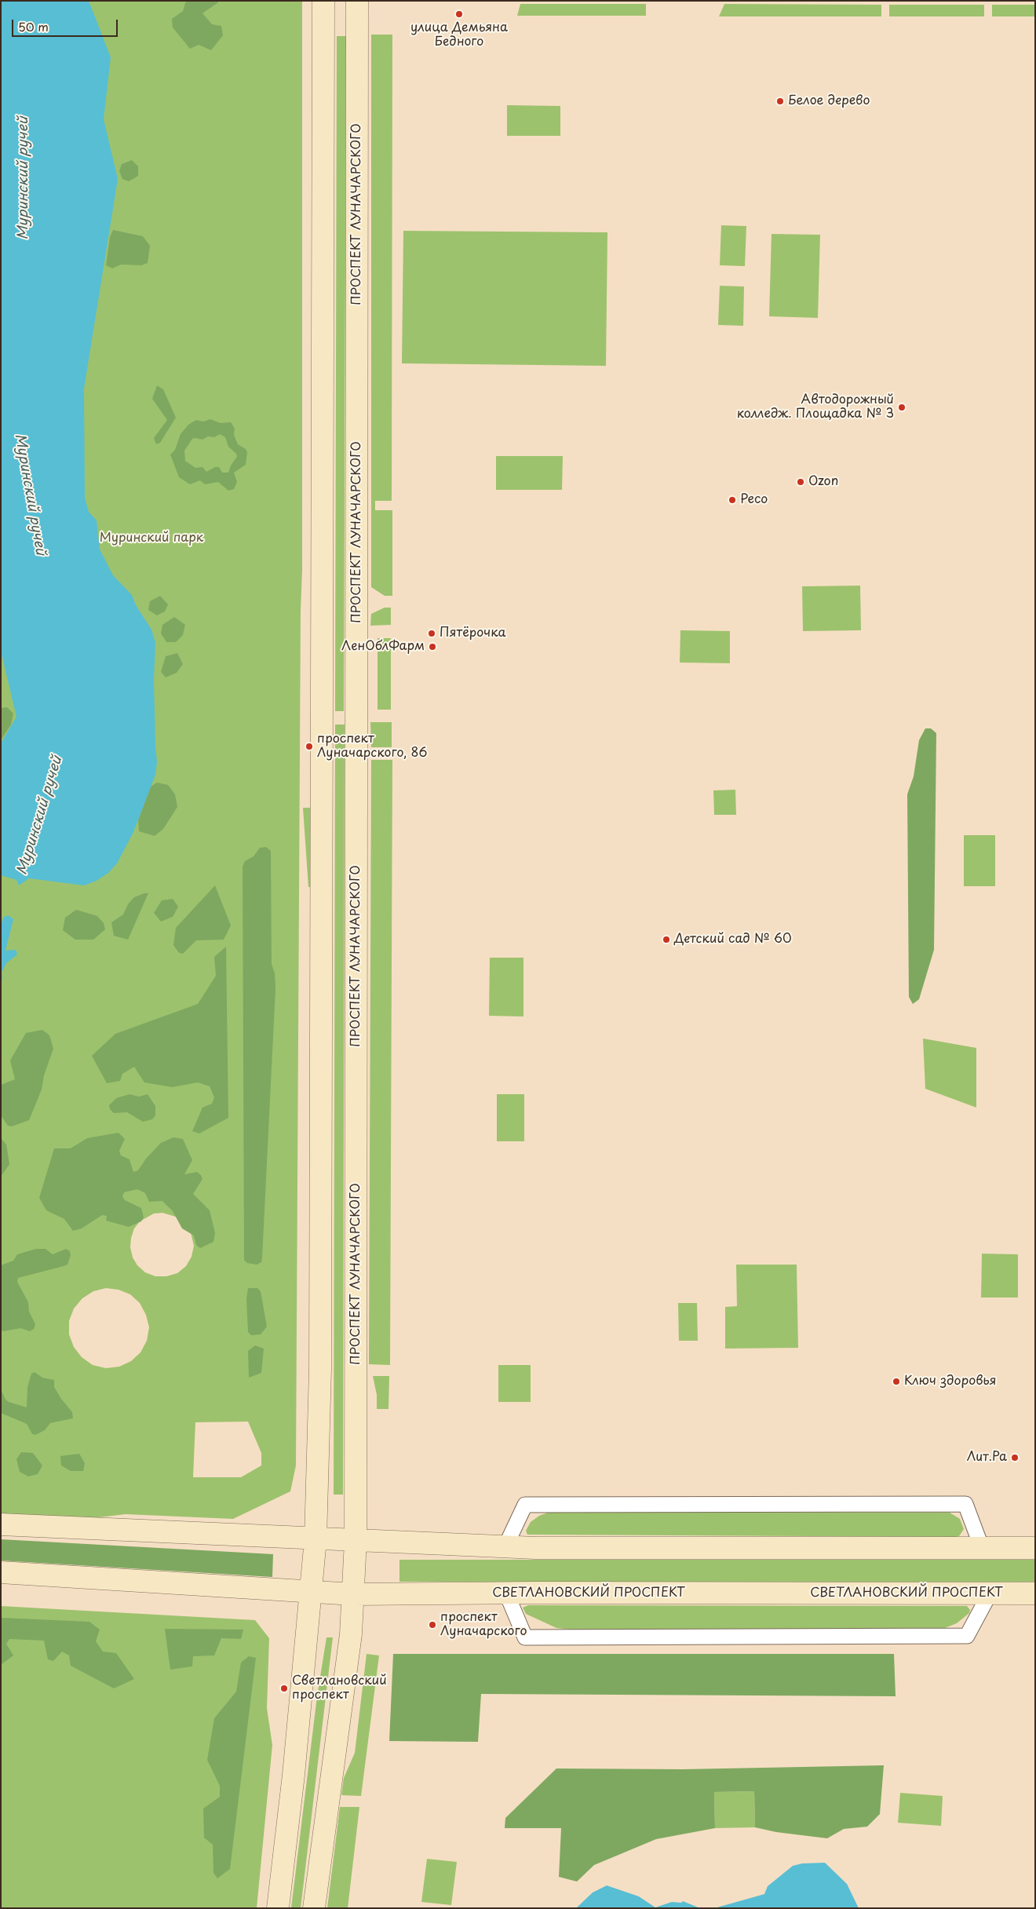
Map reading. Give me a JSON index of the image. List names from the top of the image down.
{
  "streets": {
    "main road": ["ПРОСПЕКТ ЛУНАЧАРСКОГО", "СВЕТЛАНОВСКИЙ ПРОСПЕКТ"]
  },
  "crossings": [
    ["ПРОСПЕКТ ЛУНАЧАРСКОГО", "СВЕТЛАНОВСКИЙ ПРОСПЕКТ"]
  ],
  "water": ["Муринский ручей"],
  "parks": ["Муринский парк"],
  "places": [
    "улица Демьяна Бедного",
    "Белое дерево",
    "Автодорожный колледж. Площадка № 3",
    "Ozon",
    "Ресо",
    "Пятёрочка",
    "ЛенОблФарм",
    "проспект Луначарского, 86",
    "Детский сад № 60",
    "Ключ здоровья",
    "Лит.Ра",
    "проспект Луначарского",
    "Светлановский проспект"
  ],
  "scale_bar": "50 m"
}
